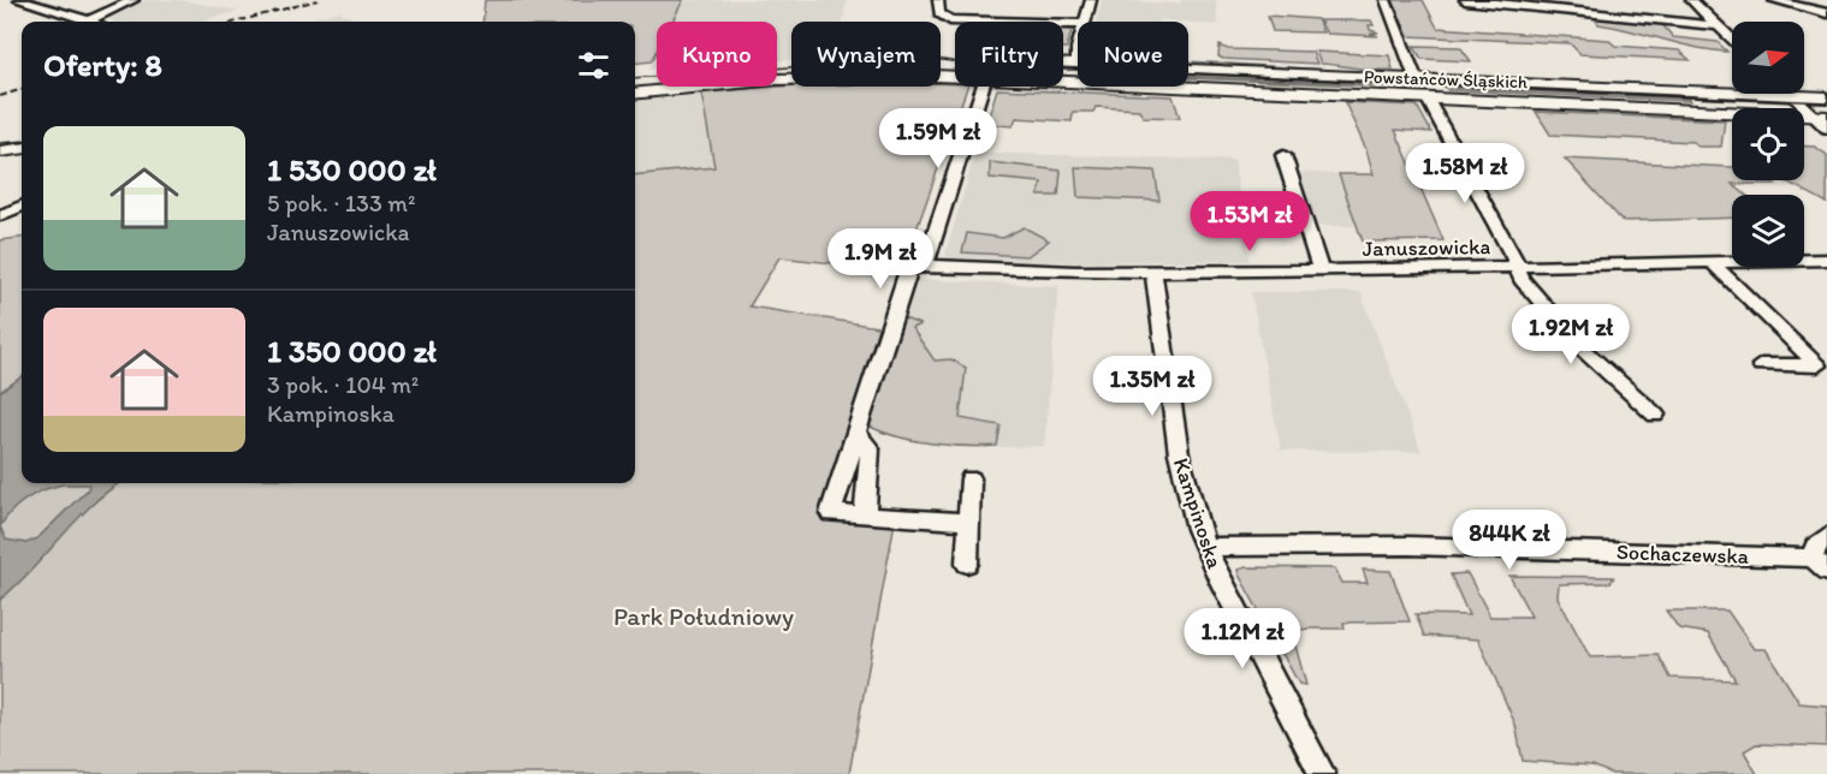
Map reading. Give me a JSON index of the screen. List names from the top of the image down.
{
  "streets": {
    "main road": ["Powstańców Śląskich"],
    "street": ["Januszowicka", "Kampinoska", "Sochaczewska"]
  },
  "crossings": [
    ["Januszowicka", "Kampinoska"],
    ["Kampinoska", "Sochaczewska"]
  ],
  "parks": ["Park Południowy"],
  "north": "right",
  "page": {
    "chip": [
      "Kupno",
      "Wynajem",
      "Filtry",
      "Nowe"
    ],
    "heading": "Oferty: 8",
    "price": [
      "1.59M zł",
      "1.58M zł",
      "1.53M zł",
      "1.9M zł",
      "1.92M zł",
      "1.35M zł",
      "844K zł",
      "1.12M zł"
    ],
    "list": [
      {
        "name": "1 530 000 zł",
        "note": "5 pok. · 133 m² · Januszowicka"
      },
      {
        "name": "1 350 000 zł",
        "note": "3 pok. · 104 m² · Kampinoska"
      }
    ]
  }
}
